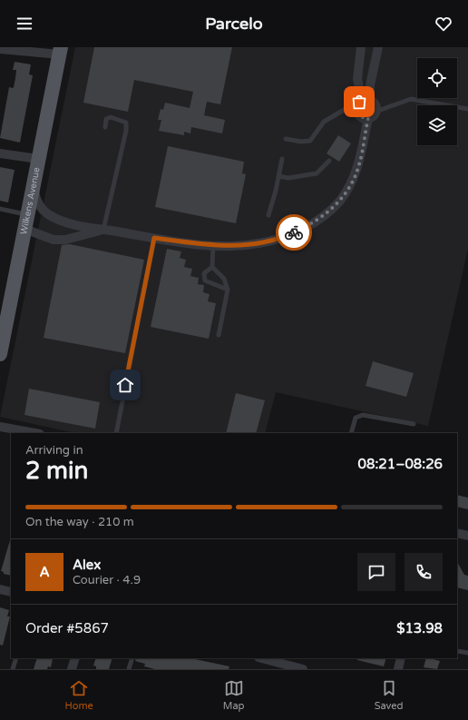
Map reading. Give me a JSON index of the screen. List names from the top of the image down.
{
  "streets": {
    "main road": ["Wilkens Avenue"]
  },
  "page": {
    "header": "Parcelo",
    "heading": ["2 min", "Arriving in", "08:21–08:26"],
    "panel": [
      "Alex",
      "Courier · 4.9",
      "Order #5867",
      "$13.98"
    ],
    "bar": "On the way · 210 m",
    "round": "A",
    "tabs": ["Home", "Map", "Saved"]
  }
}
